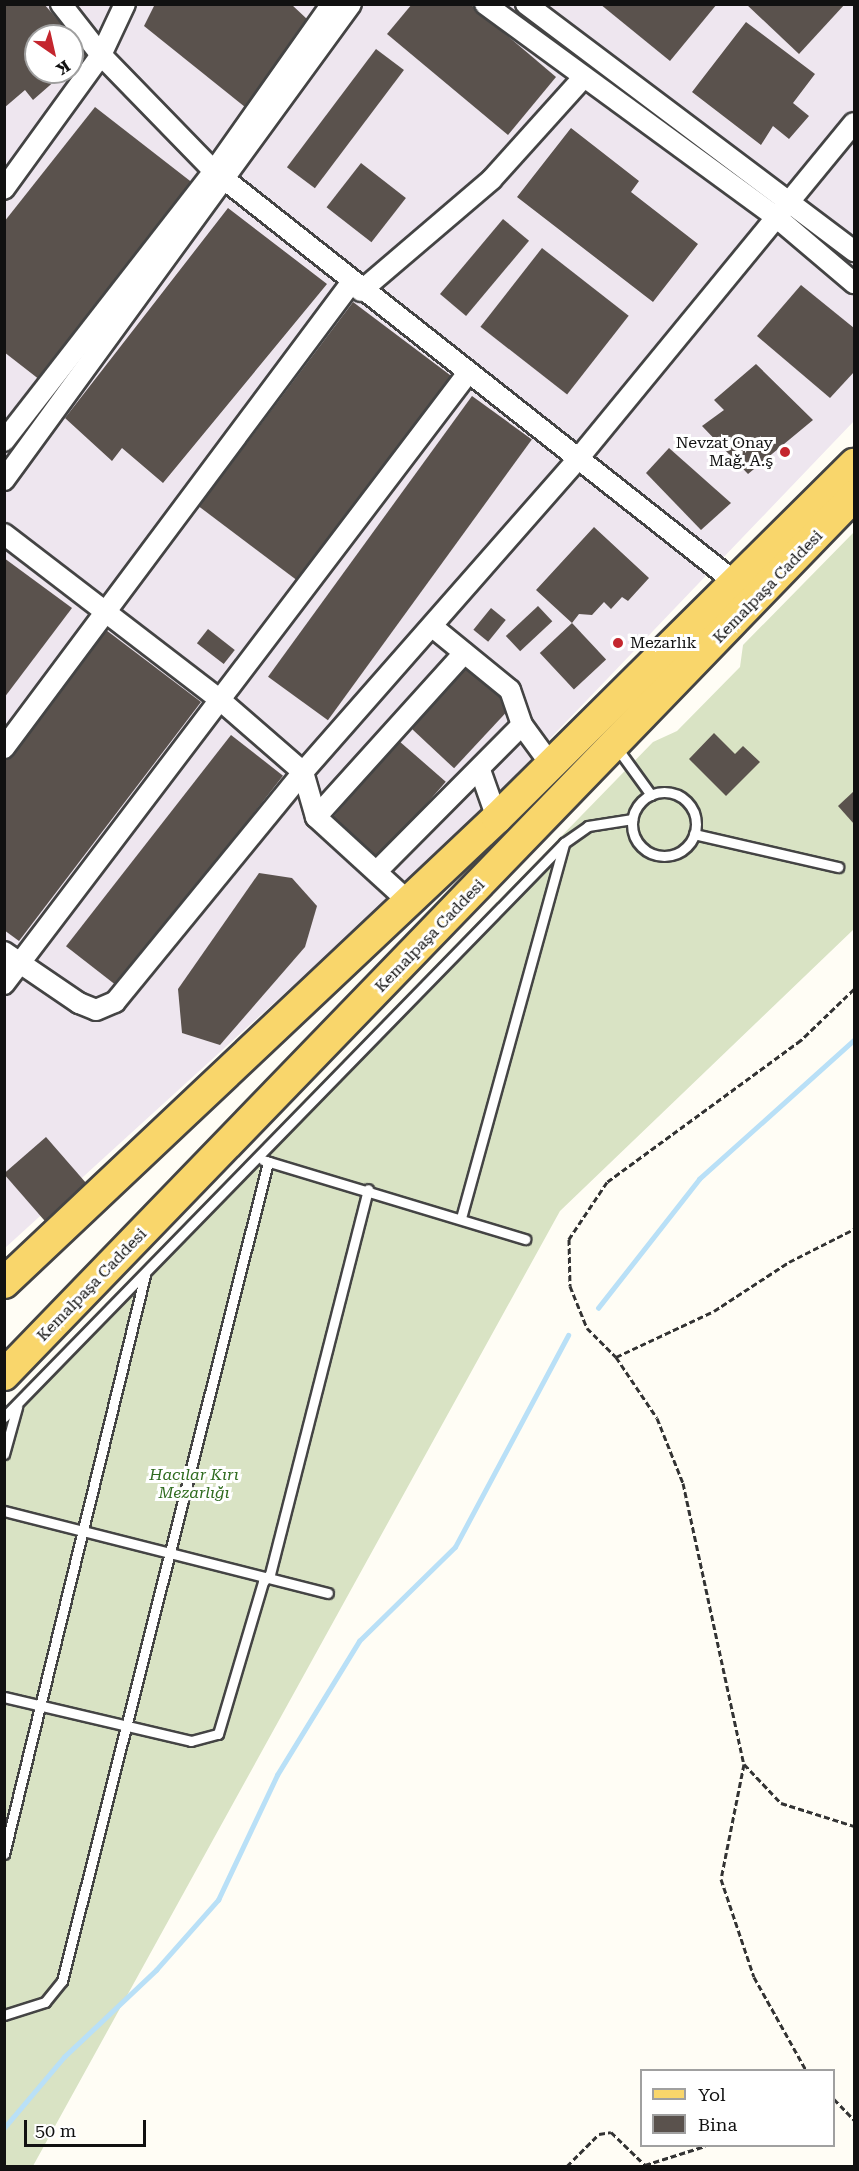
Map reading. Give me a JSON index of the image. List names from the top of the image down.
{
  "streets": {
    "main road": ["Kemalpaşa Caddesi"]
  },
  "parks": ["Hacılar Kırı Mezarlığı"],
  "places": ["Nevzat Onay Mağ. A.ş", "Mezarlık"],
  "legend": ["Yol", "Bina"],
  "scale_bar": "50 m",
  "north": "bottom right"
}
